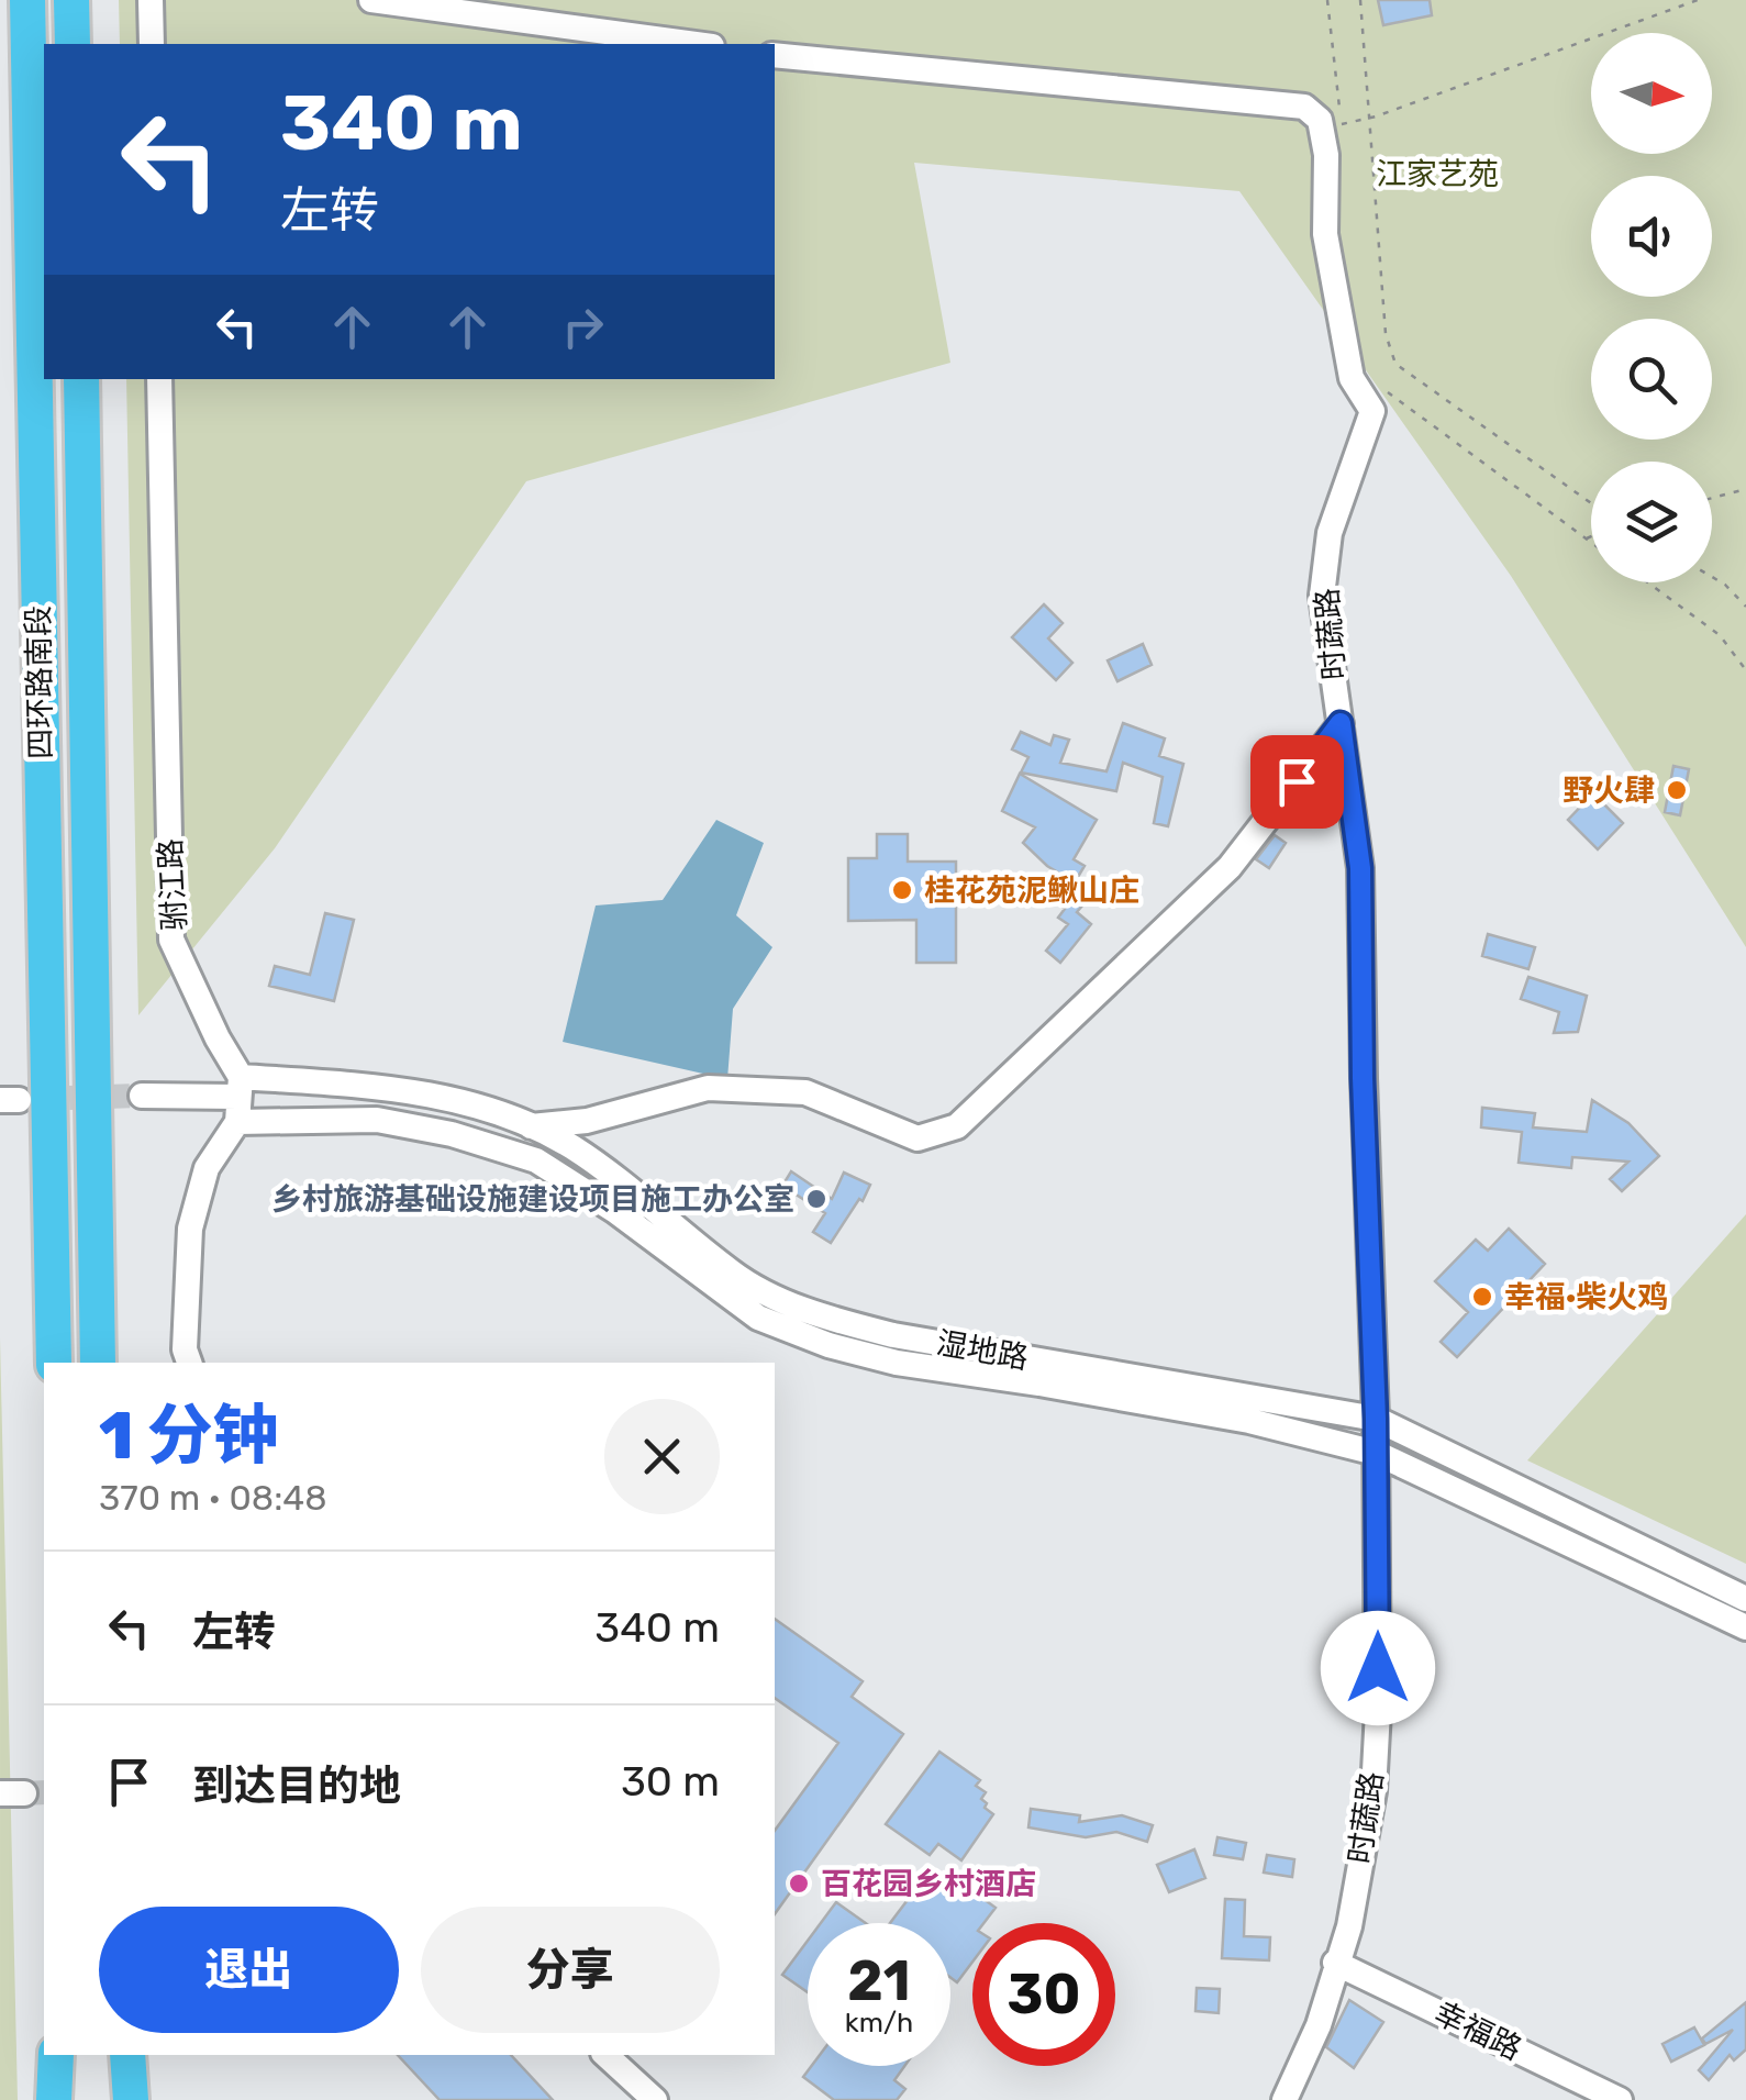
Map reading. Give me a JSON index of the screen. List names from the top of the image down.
{
  "streets": {
    "highway": ["四环路南段"],
    "street": [
      "时蔬路",
      "驸江路",
      "湿地路",
      "幸福路"
    ]
  },
  "crossings": [
    ["时蔬路", "湿地路"],
    ["时蔬路", "幸福路"],
    ["驸江路", "湿地路"]
  ],
  "parks": ["江家艺苑"],
  "places": [
    "野火肆",
    "桂花苑泥鳅山庄",
    "乡村旅游基础设施建设项目施工办公室",
    "幸福·柴火鸡",
    "百花园乡村酒店"
  ],
  "north": "right",
  "page": {
    "turn": ["340 m", "左转"],
    "heading": ["1 分钟", "370 m · 08:48"],
    "list": [
      {
        "name": "左转",
        "value": "340 m"
      },
      {
        "name": "到达目的地",
        "value": "30 m"
      }
    ],
    "buttons": ["退出", "分享"],
    "speed": "21 km/h",
    "limit": "30"
  }
}
